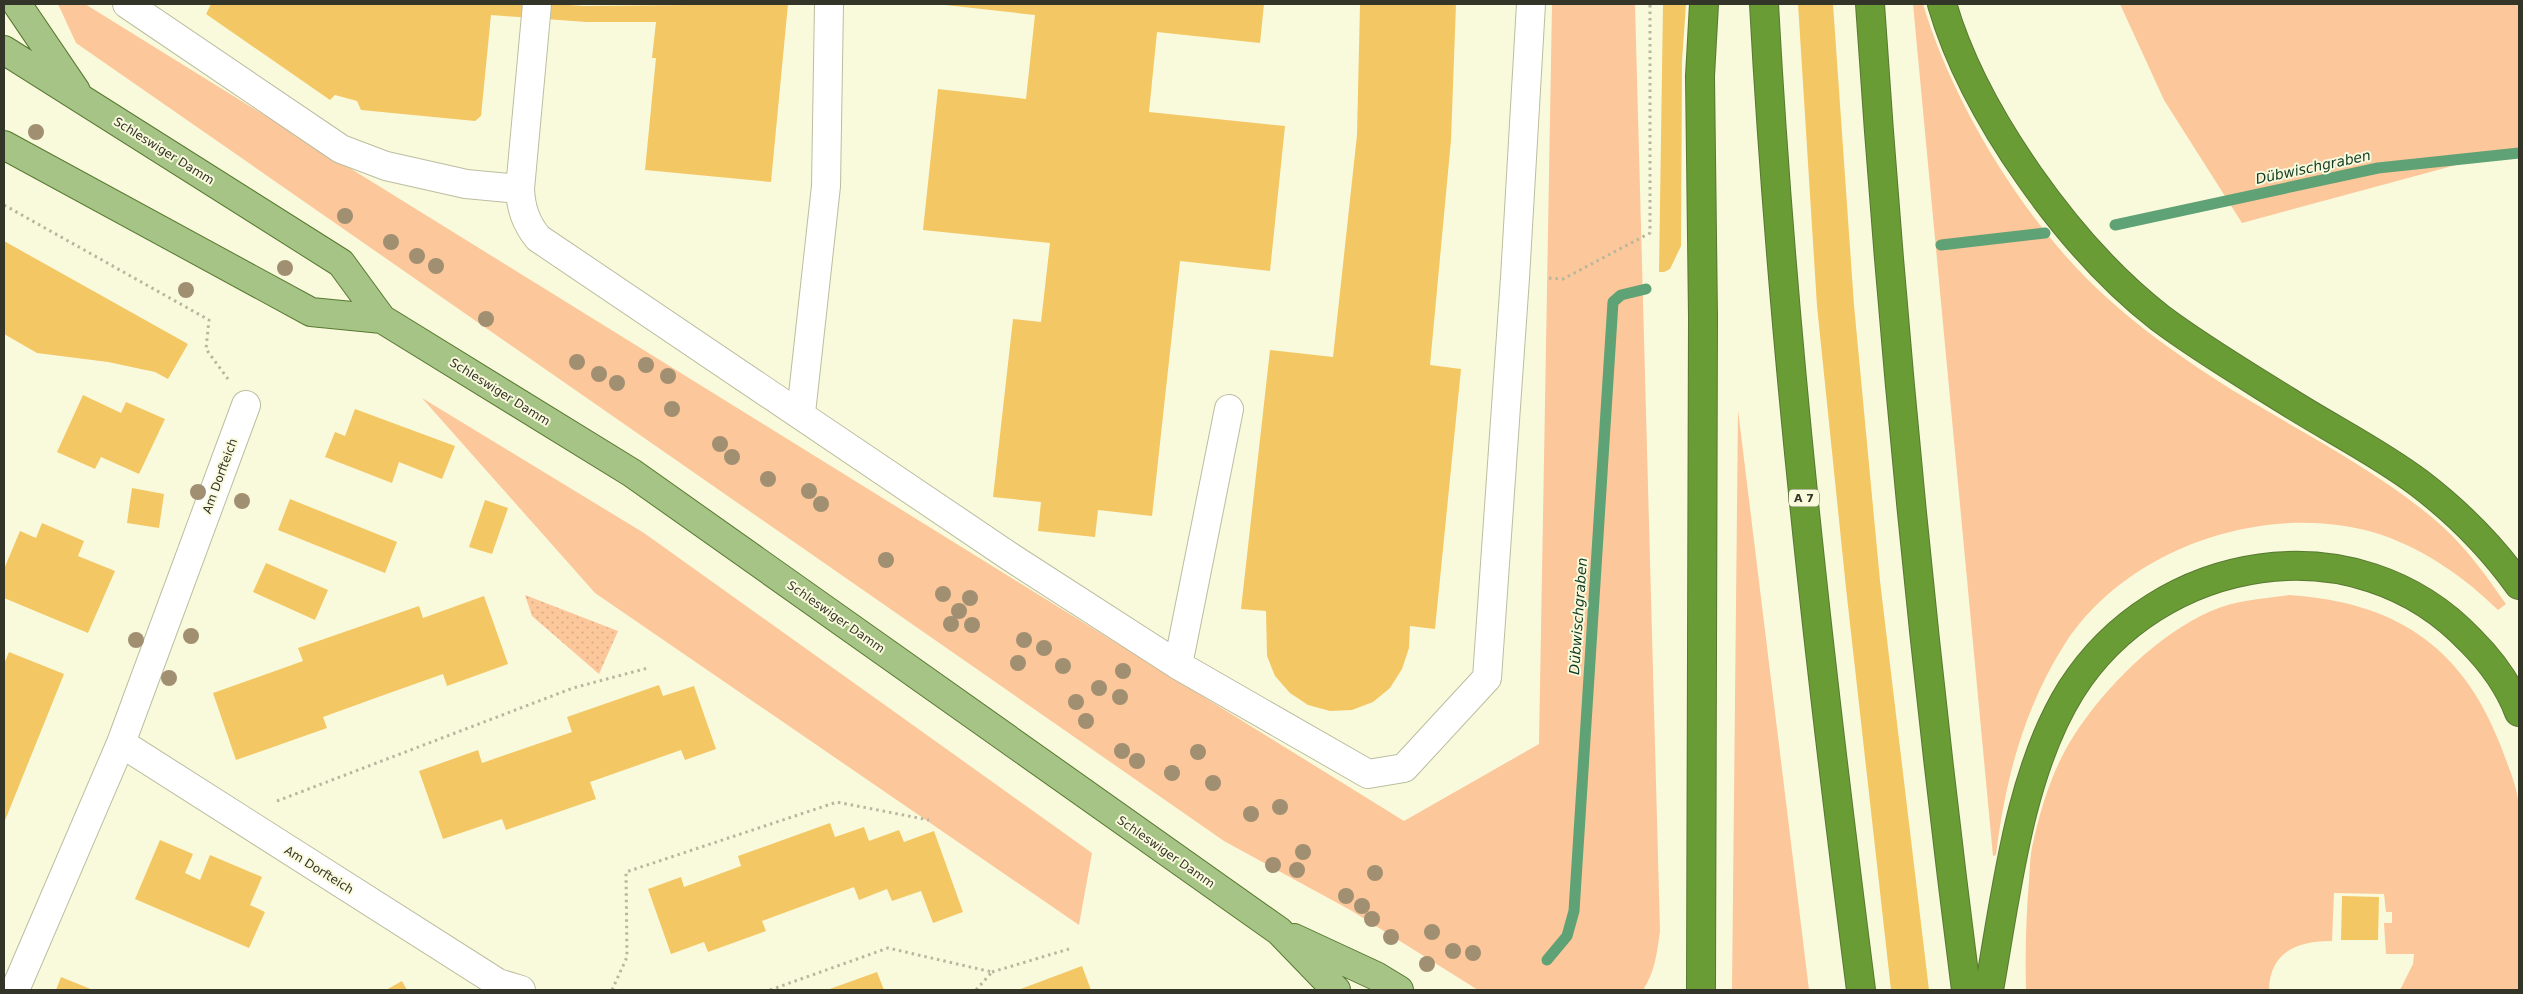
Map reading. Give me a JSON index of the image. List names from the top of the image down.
{
  "streets": {
    "highway": ["A 7"],
    "main road": ["Schleswiger Damm"],
    "street": ["Am Dorfteich"]
  },
  "water": ["Dübwischgraben"]
}
